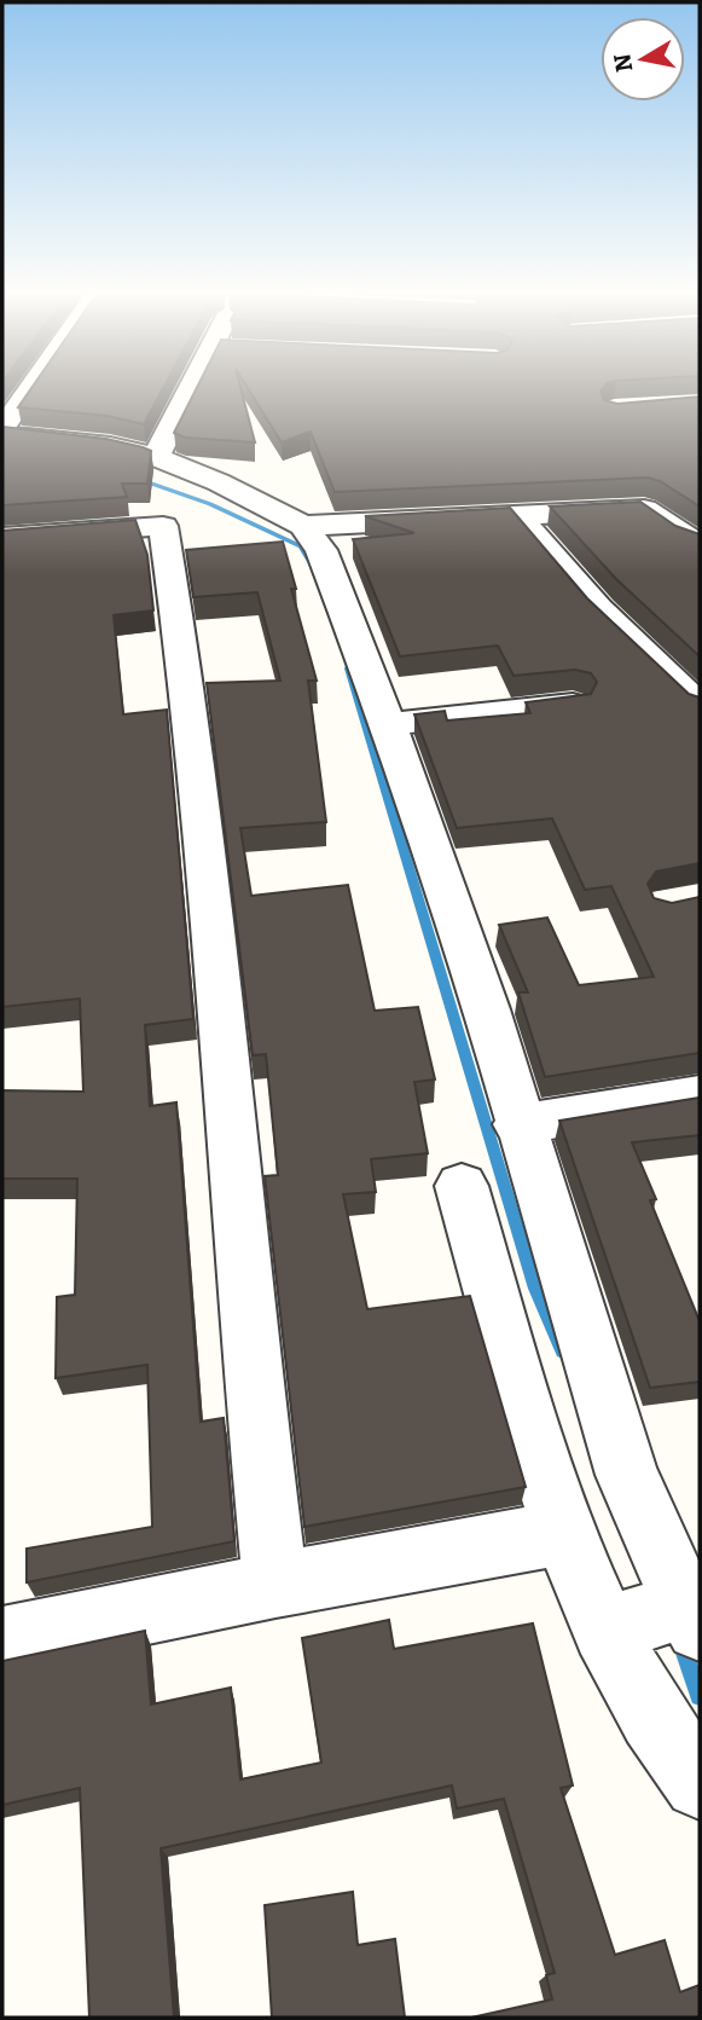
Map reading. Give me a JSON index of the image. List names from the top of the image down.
{
  "north": "left"
}
